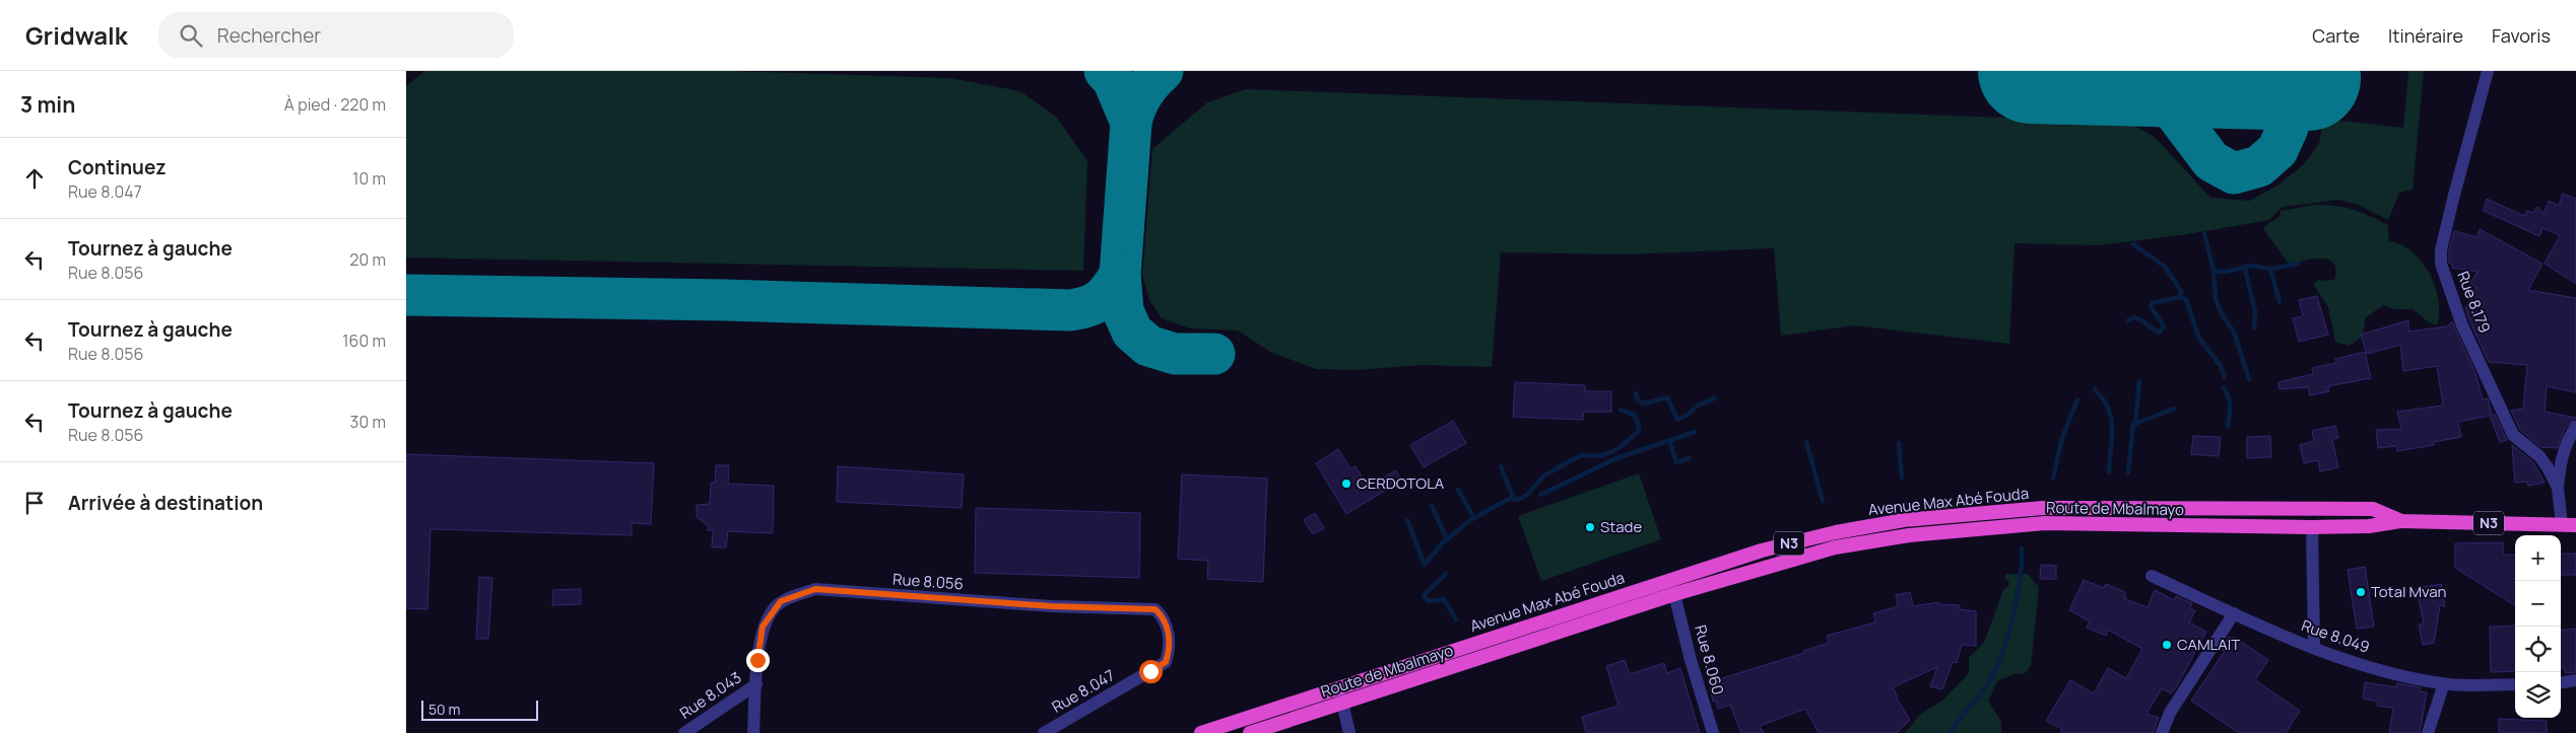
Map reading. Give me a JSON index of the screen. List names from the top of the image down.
{
  "streets": {
    "highway": ["Avenue Max Abé Fouda", "Route de Mbalmayo", "N3"],
    "street": [
      "Rue 8.179",
      "Rue 8.056",
      "Rue 8.049",
      "Rue 8.060",
      "Rue 8.047",
      "Rue 8.043"
    ]
  },
  "crossings": [
    ["Rue 8.179", "Avenue Max Abé Fouda"],
    ["Avenue Max Abé Fouda", "Route de Mbalmayo"],
    ["Route de Mbalmayo", "Rue 8.060"],
    ["Rue 8.056", "Rue 8.047"],
    ["Rue 8.056", "Rue 8.043"]
  ],
  "places": [
    "CERDOTOLA",
    "Stade",
    "Total Mvan",
    "CAMLAIT"
  ],
  "scale_bar": "50 m",
  "page": {
    "header": "Gridwalk",
    "search": "Rechercher",
    "nav": ["Carte", "Itinéraire", "Favoris"],
    "heading": ["3 min", "À pied · 220 m"],
    "list": [
      ["Continuez", "Rue 8.047", "10 m"],
      ["Tournez à gauche", "Rue 8.056", "20 m"],
      ["Tournez à gauche", "Rue 8.056", "160 m"],
      ["Tournez à gauche", "Rue 8.056", "30 m"],
      "Arrivée à destination"
    ],
    "map_buttons": ["+", "−"],
    "scale": "50 m"
  }
}
